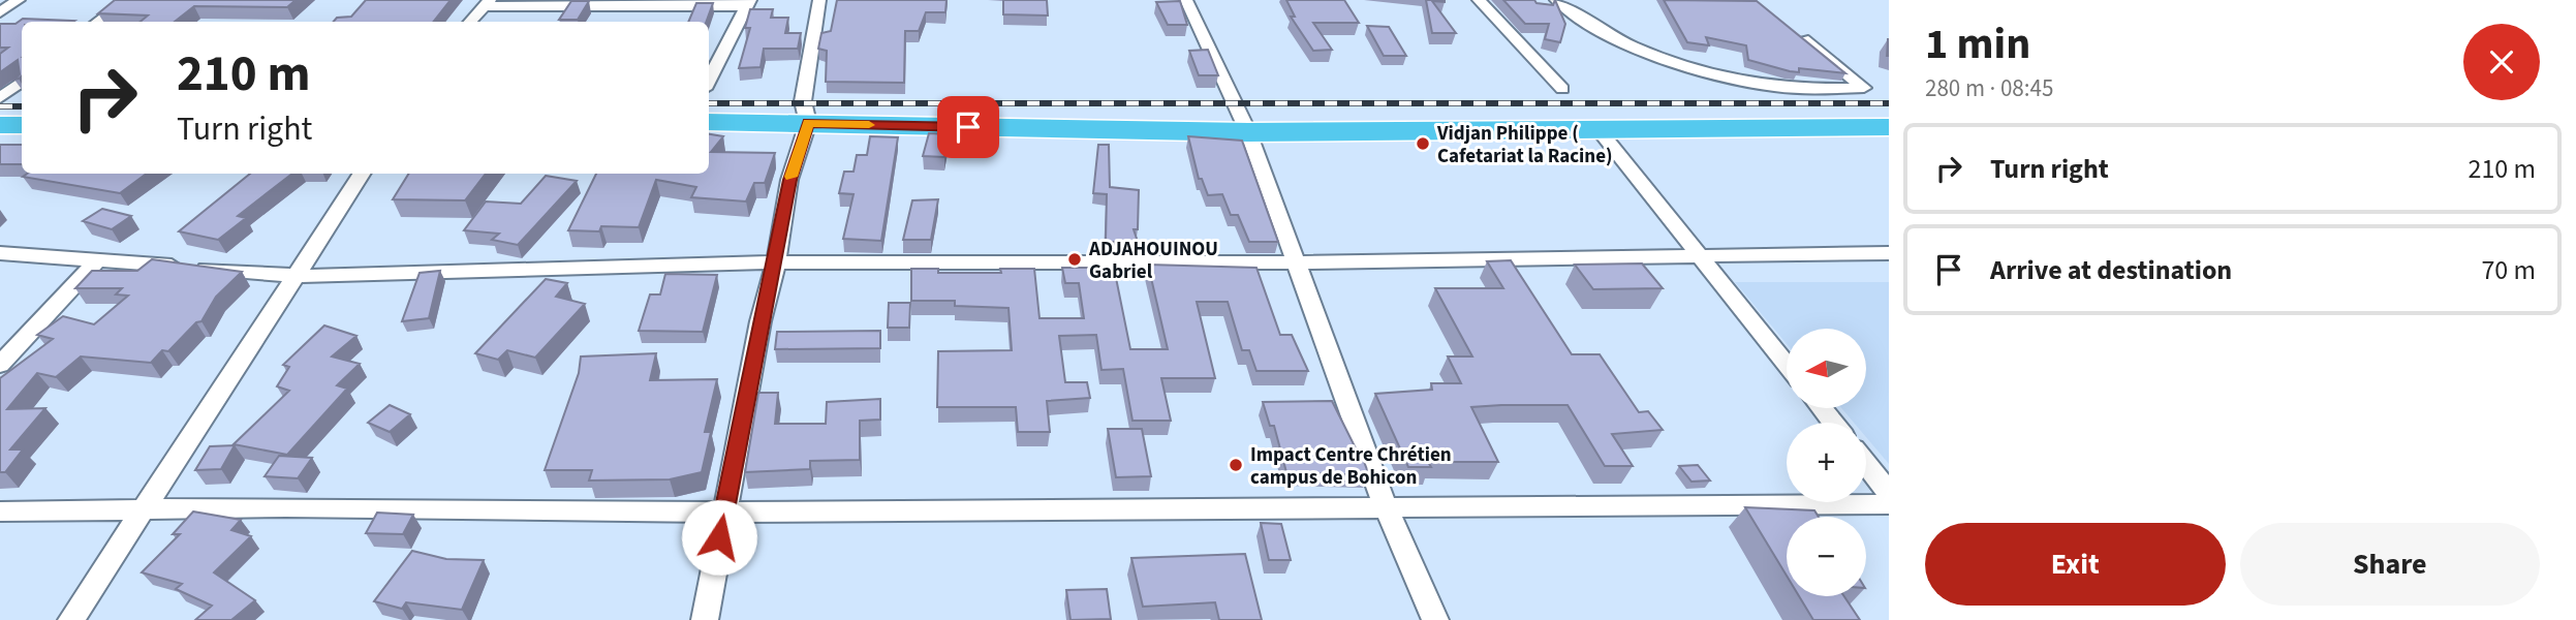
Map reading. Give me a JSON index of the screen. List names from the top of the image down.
{
  "places": ["Vidjan Philippe ( Cafetariat la Racine)", "ADJAHOUINOU Gabriel", "Impact Centre Chrétien campus de Bohicon"],
  "north": "left",
  "page": {
    "heading": ["1 min", "280 m · 08:45"],
    "turn": ["210 m", "Turn right"],
    "list": [
      {
        "name": "Turn right",
        "value": "210 m"
      },
      {
        "name": "Arrive at destination",
        "value": "70 m"
      }
    ],
    "map_buttons": ["+", "−"],
    "buttons": ["Exit", "Share"]
  }
}
